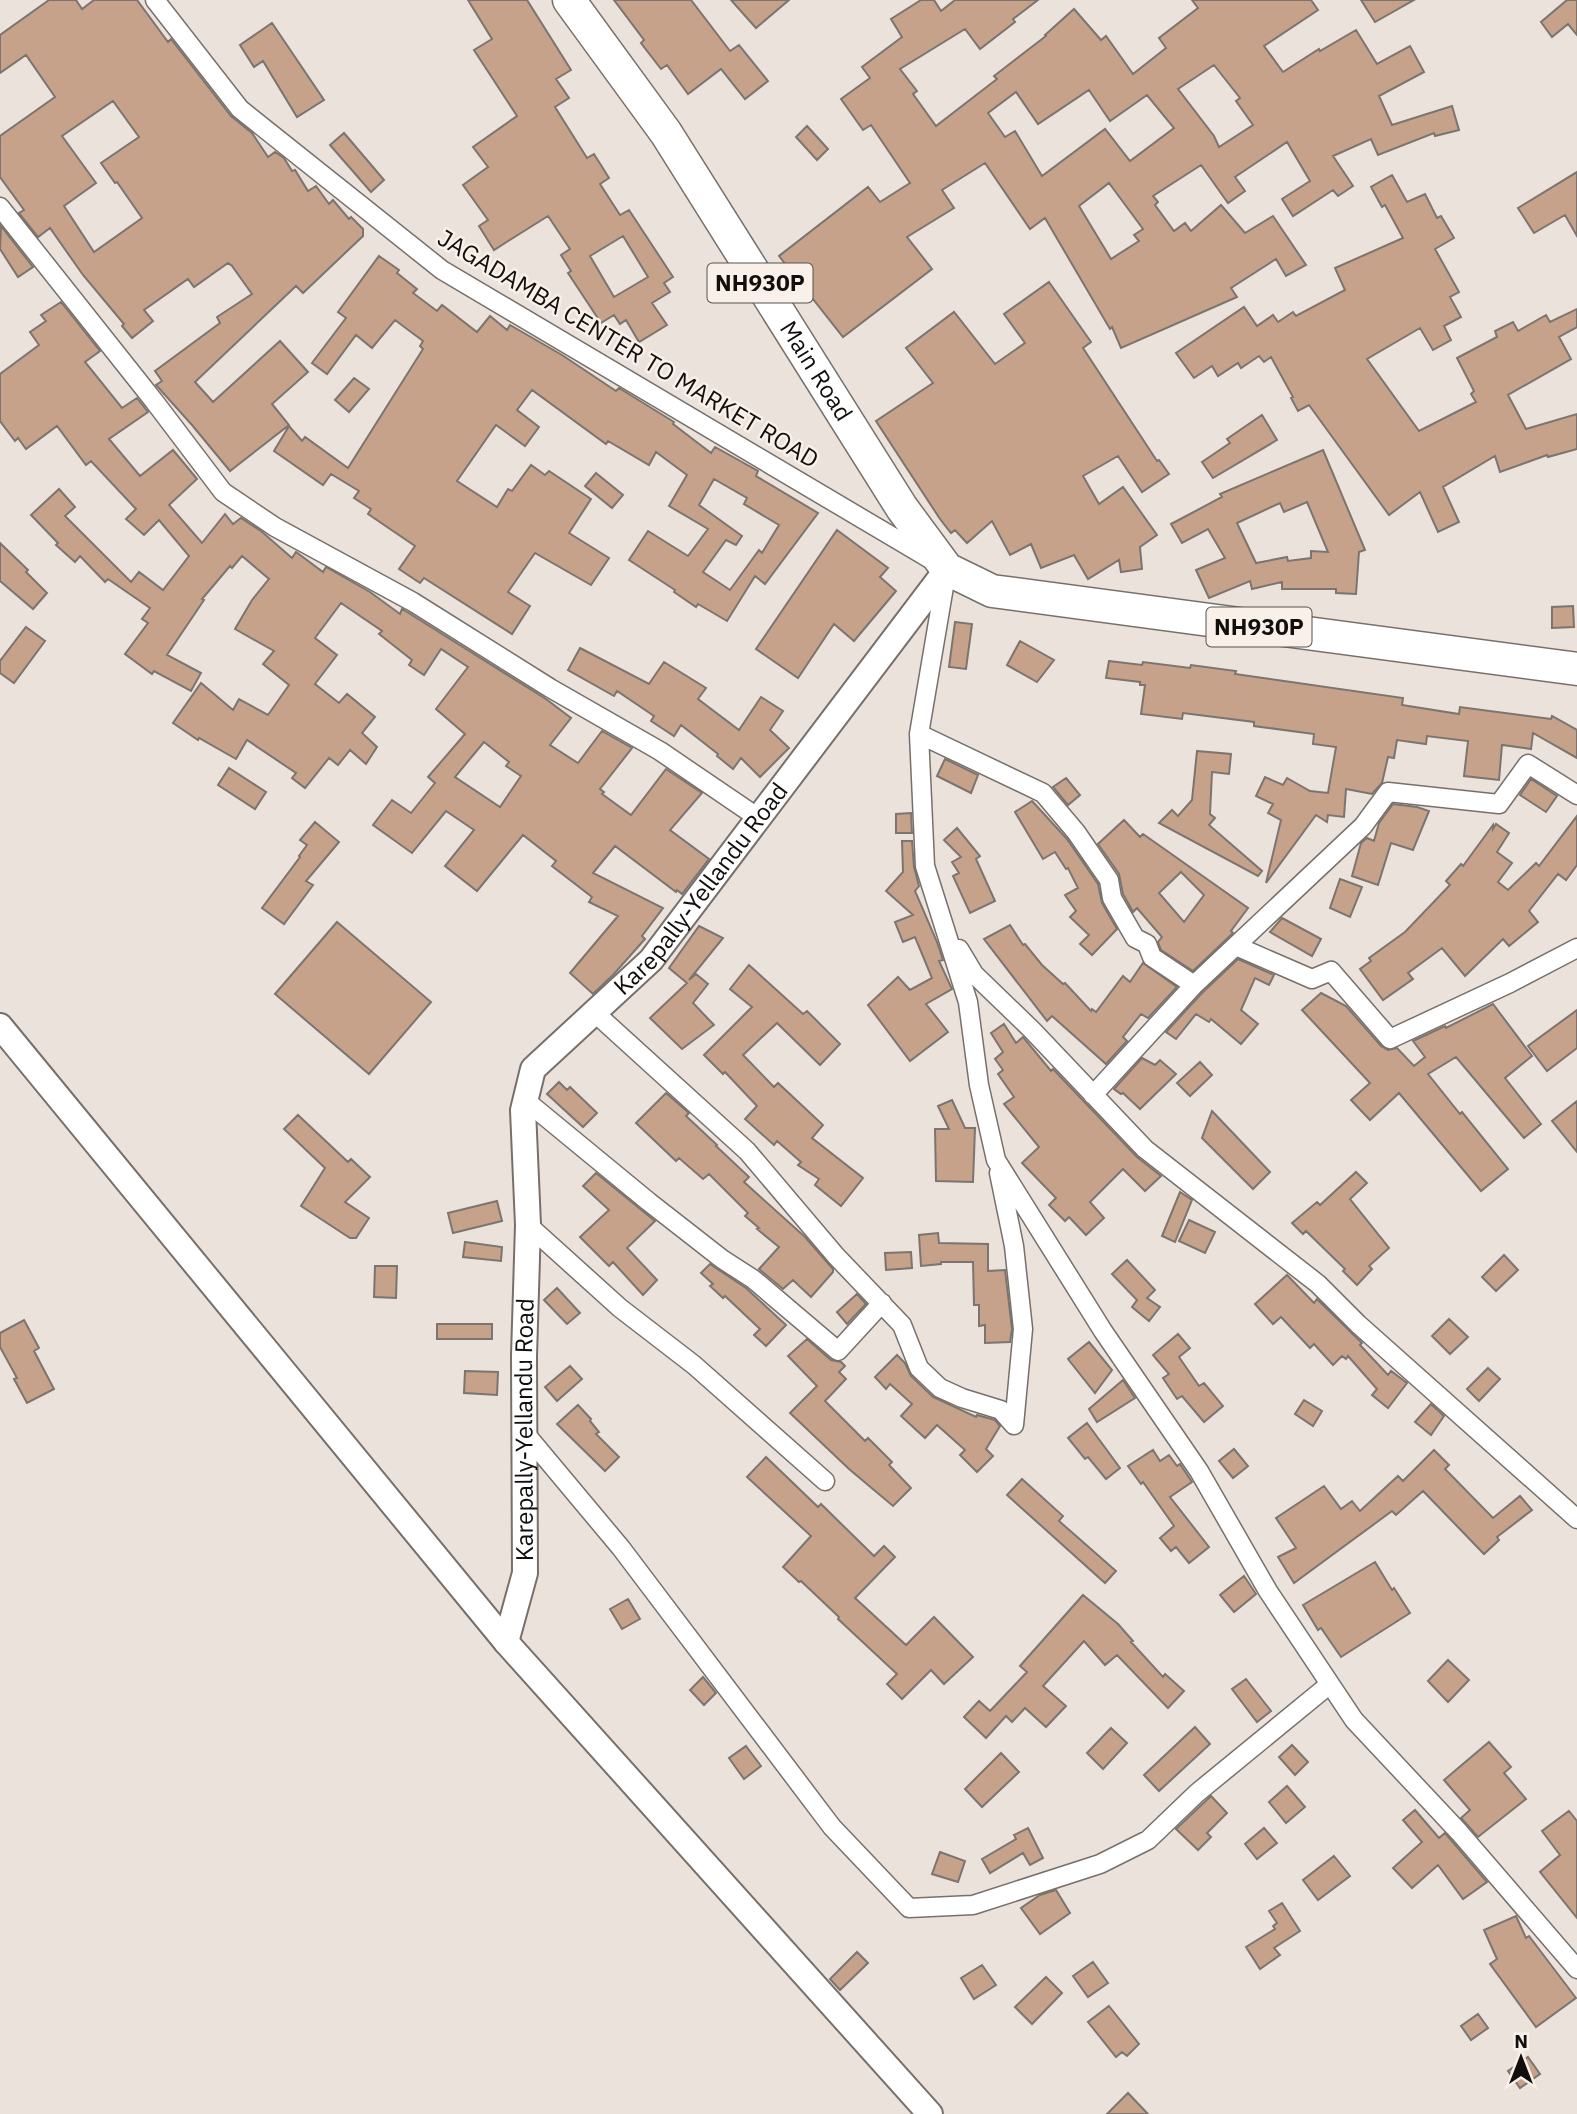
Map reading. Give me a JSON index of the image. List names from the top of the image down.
{
  "streets": {
    "highway": ["NH930P", "Main Road"],
    "street": ["JAGADAMBA CENTER TO MARKET ROAD", "Karepally-Yellandu Road"]
  },
  "crossings": [
    ["NH930P", "JAGADAMBA CENTER TO MARKET ROAD"],
    ["NH930P", "Main Road"],
    ["NH930P", "Karepally-Yellandu Road"],
    ["JAGADAMBA CENTER TO MARKET ROAD", "Main Road"],
    ["JAGADAMBA CENTER TO MARKET ROAD", "Karepally-Yellandu Road"],
    ["Main Road", "Karepally-Yellandu Road"]
  ],
  "north": "top"
}
